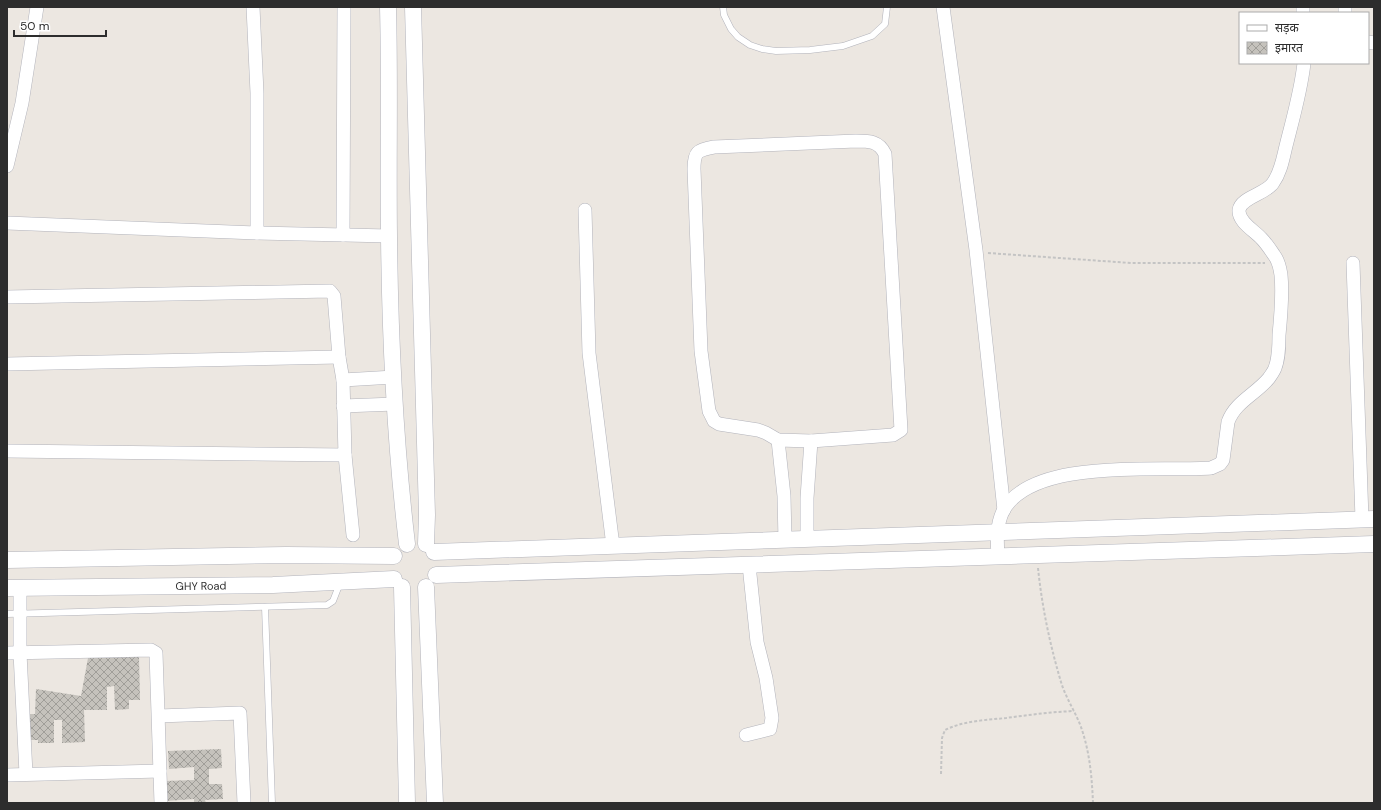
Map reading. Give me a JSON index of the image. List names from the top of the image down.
{
  "streets": {
    "street": ["GHY Road"]
  },
  "legend": ["सड़क", "इमारत"],
  "scale_bar": "50 m"
}
